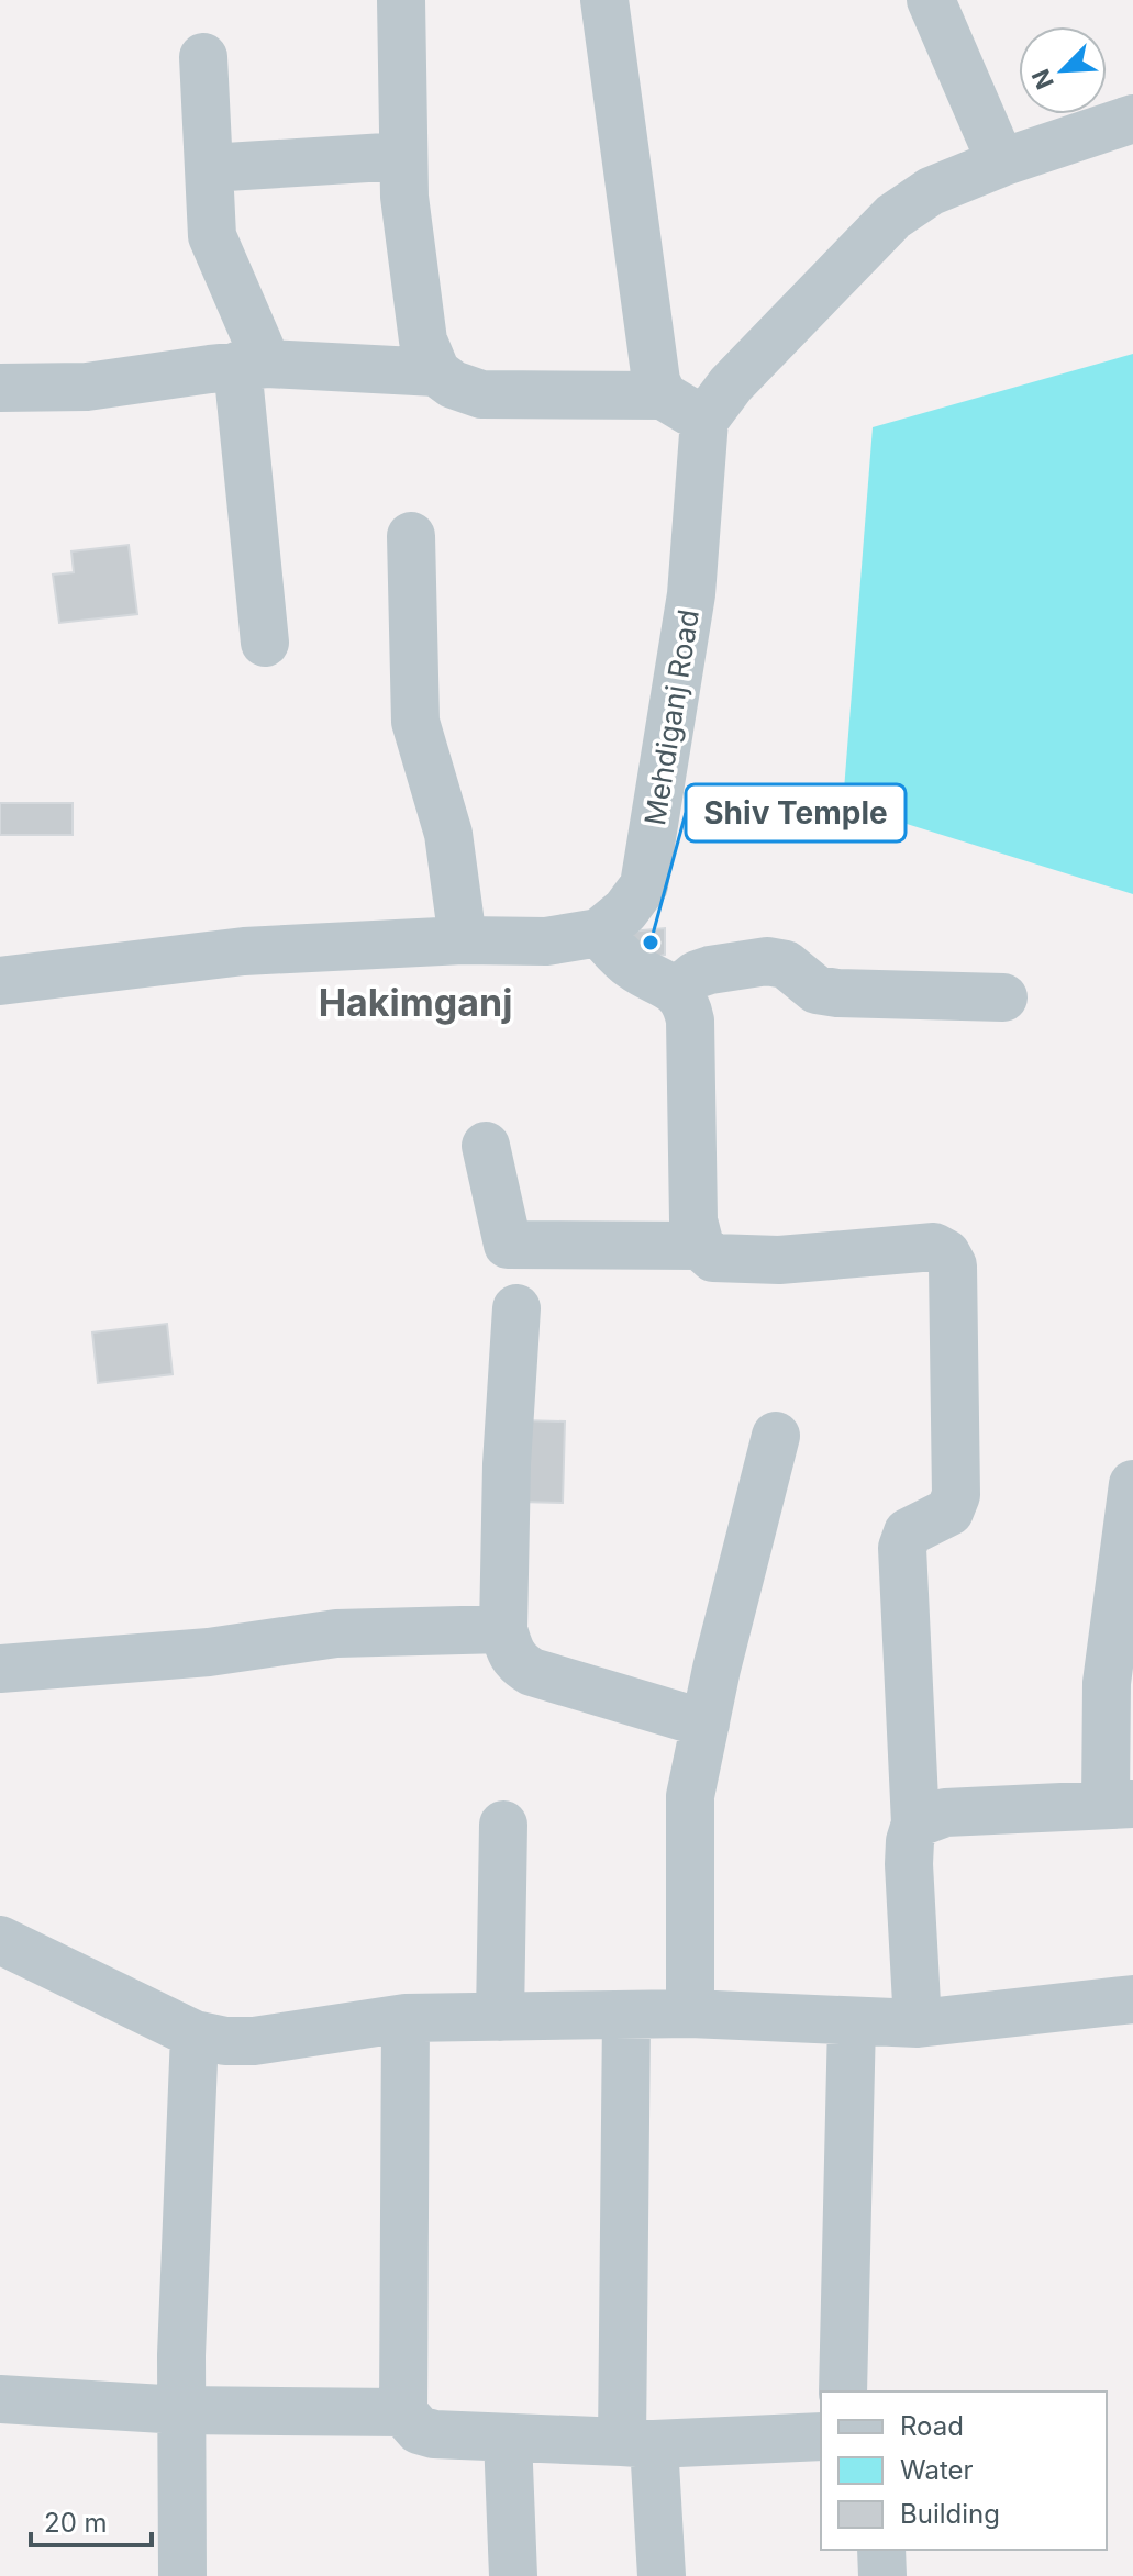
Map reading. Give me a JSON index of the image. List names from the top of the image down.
{
  "streets": {
    "street": ["Mehdiganj Road"]
  },
  "districts": ["Hakimganj"],
  "places": ["Shiv Temple"],
  "legend": ["Road", "Water", "Building"],
  "scale_bar": "20 m",
  "north": "bottom left"
}
